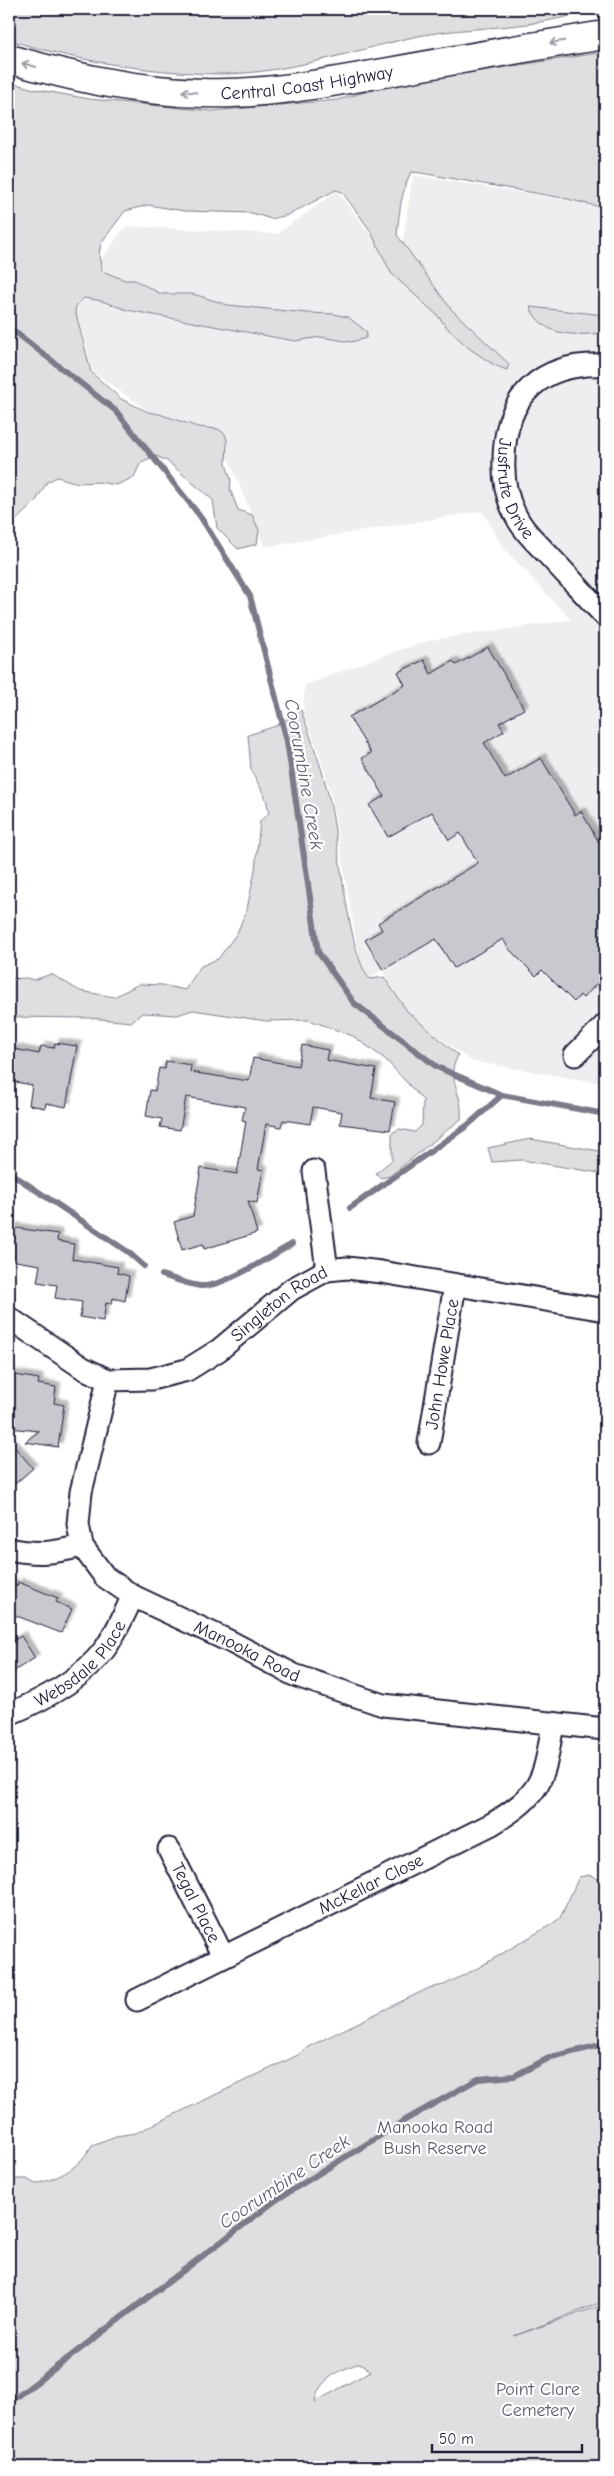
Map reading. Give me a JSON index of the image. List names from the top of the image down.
{
  "streets": {
    "highway": ["Central Coast Highway"],
    "street": [
      "Jusfrute Drive",
      "Singleton Road",
      "John Howe Place",
      "Manooka Road",
      "Websdale Place",
      "McKellar Close",
      "Tegal Place"
    ]
  },
  "crossings": [
    ["Singleton Road", "John Howe Place"],
    ["Singleton Road", "Manooka Road"],
    ["Manooka Road", "Websdale Place"],
    ["Manooka Road", "McKellar Close"],
    ["McKellar Close", "Tegal Place"]
  ],
  "one_way": ["Central Coast Highway"],
  "water": ["Coorumbine Creek"],
  "parks": ["Manooka Road Bush Reserve", "Point Clare Cemetery"],
  "scale_bar": "50 m"
}
